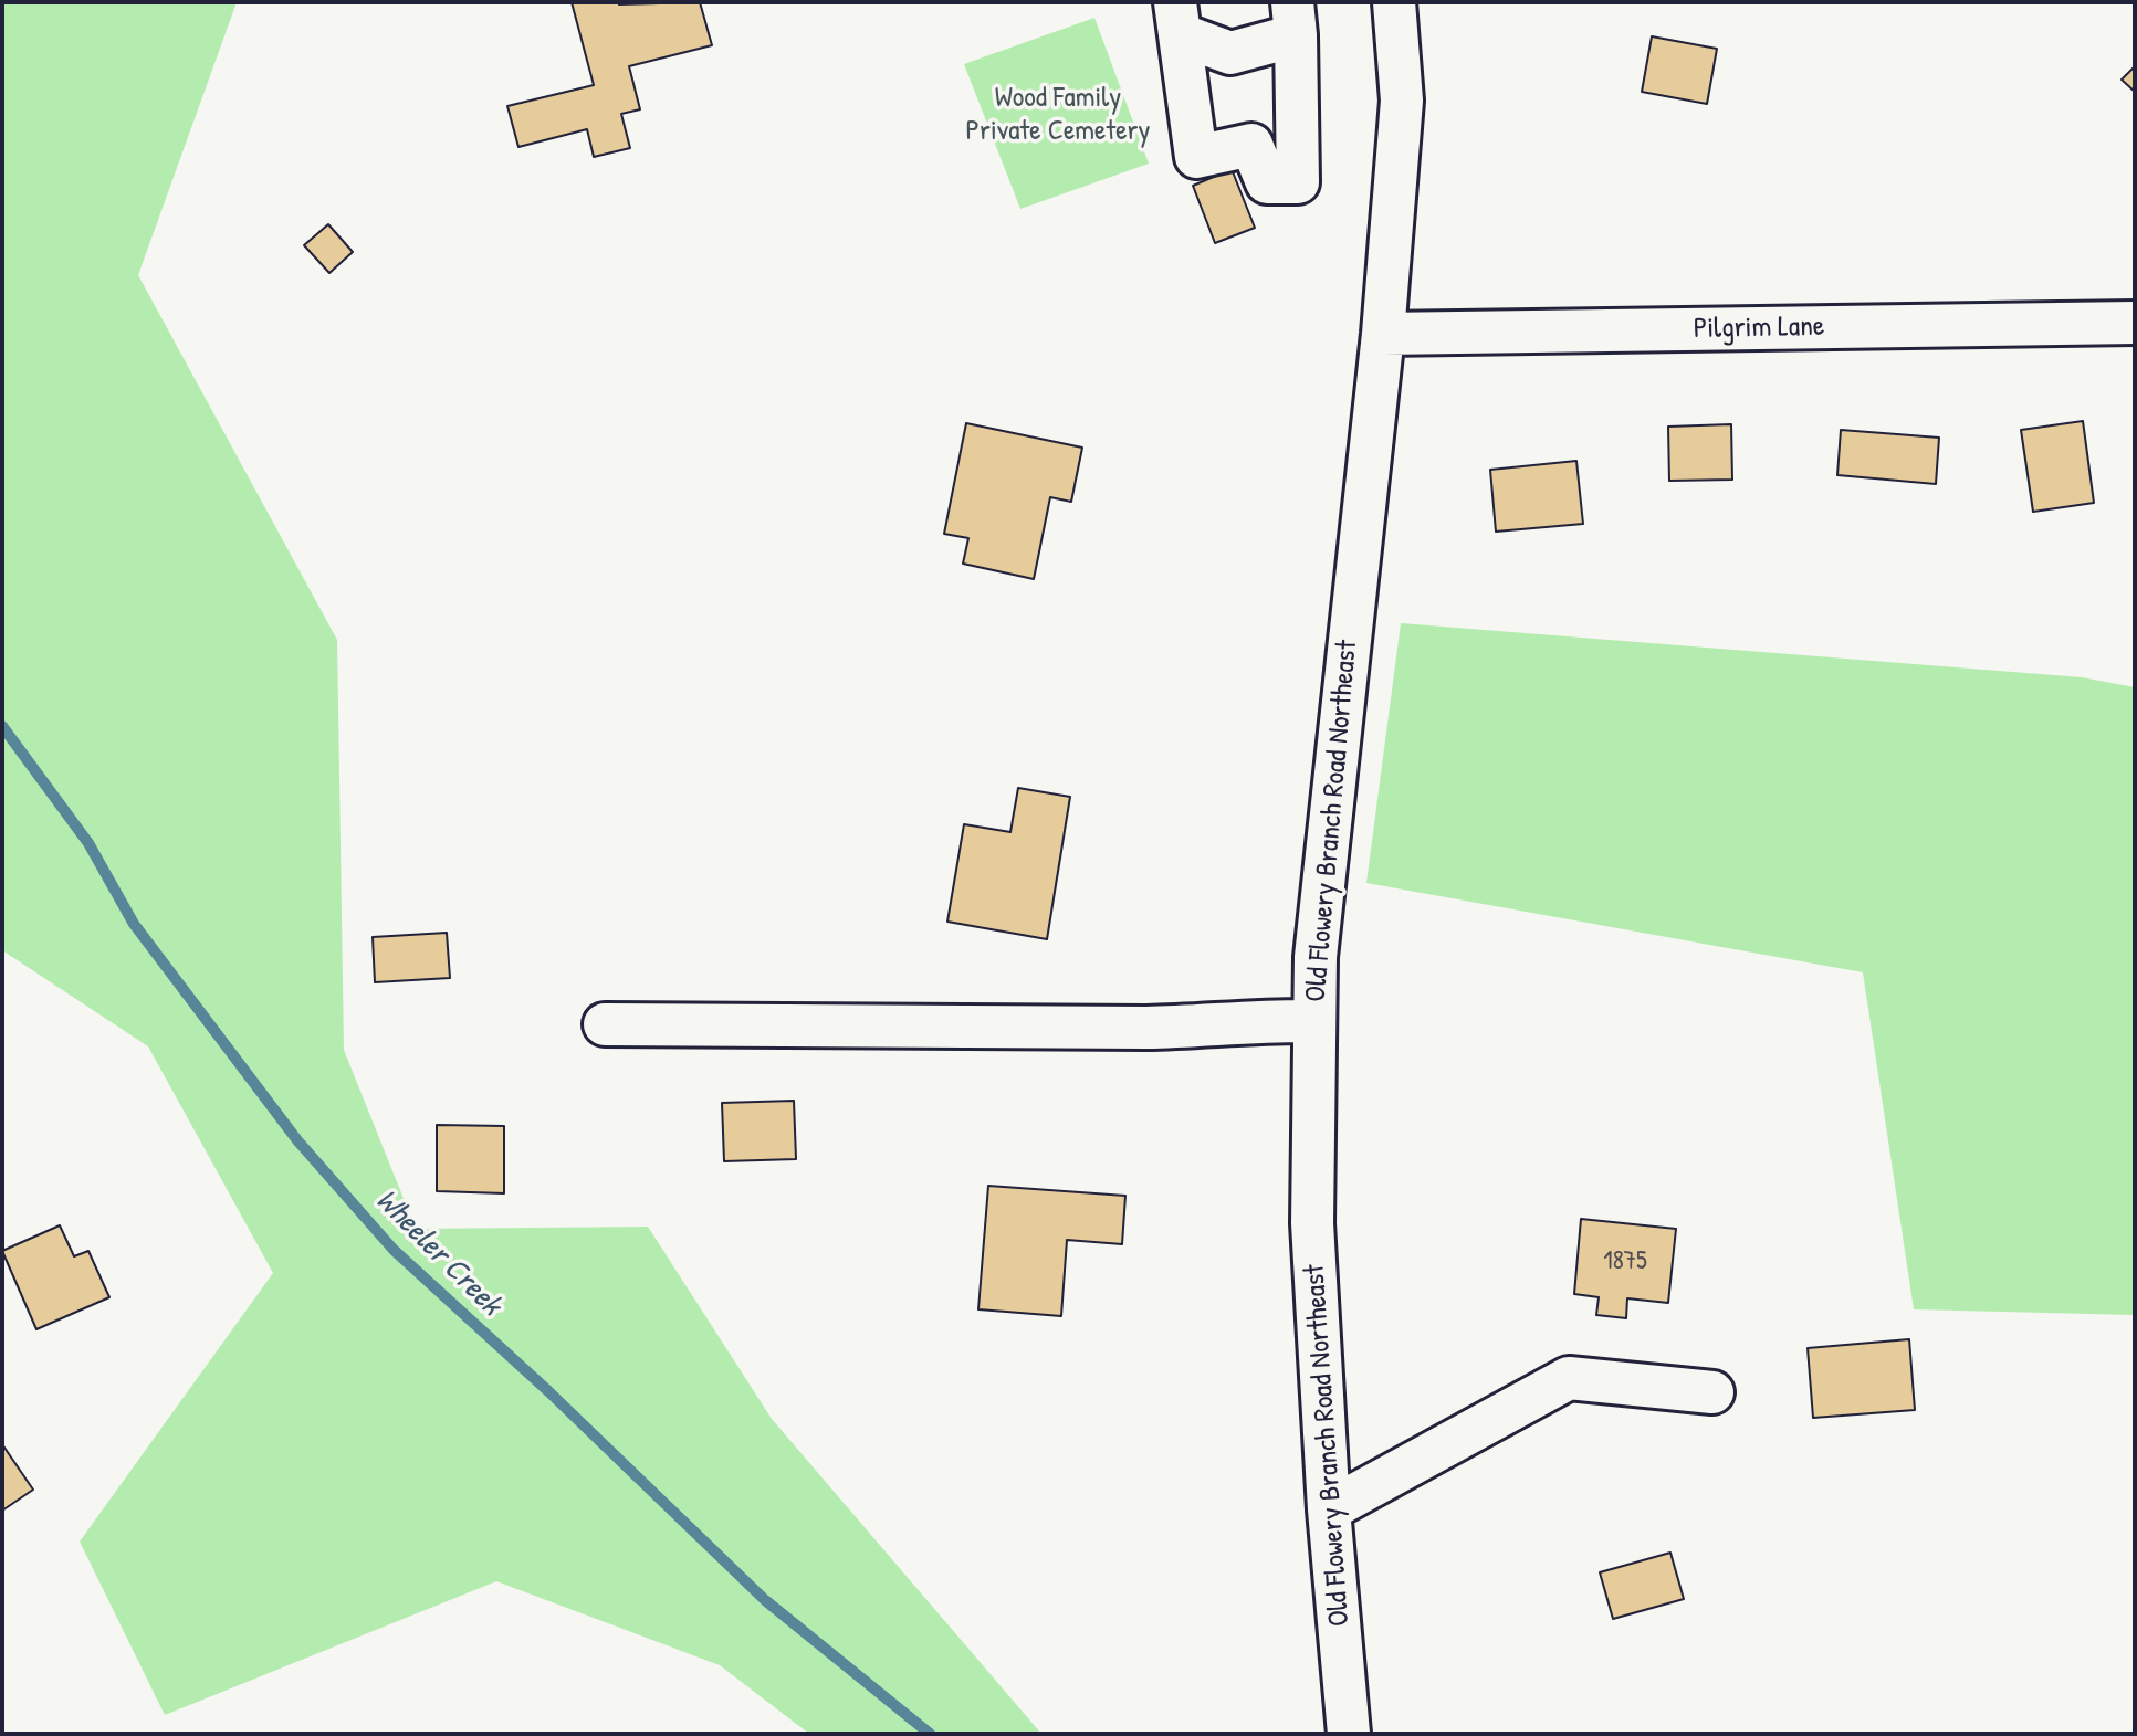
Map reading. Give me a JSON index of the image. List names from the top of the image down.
{
  "streets": {
    "street": ["Pilgrim Lane", "Old Flowery Branch Road Northeast"]
  },
  "crossings": [
    ["Pilgrim Lane", "Old Flowery Branch Road Northeast"]
  ],
  "water": ["Wheeler Creek"],
  "parks": ["Wood Family Private Cemetery"],
  "house_numbers": ["1875"]
}
